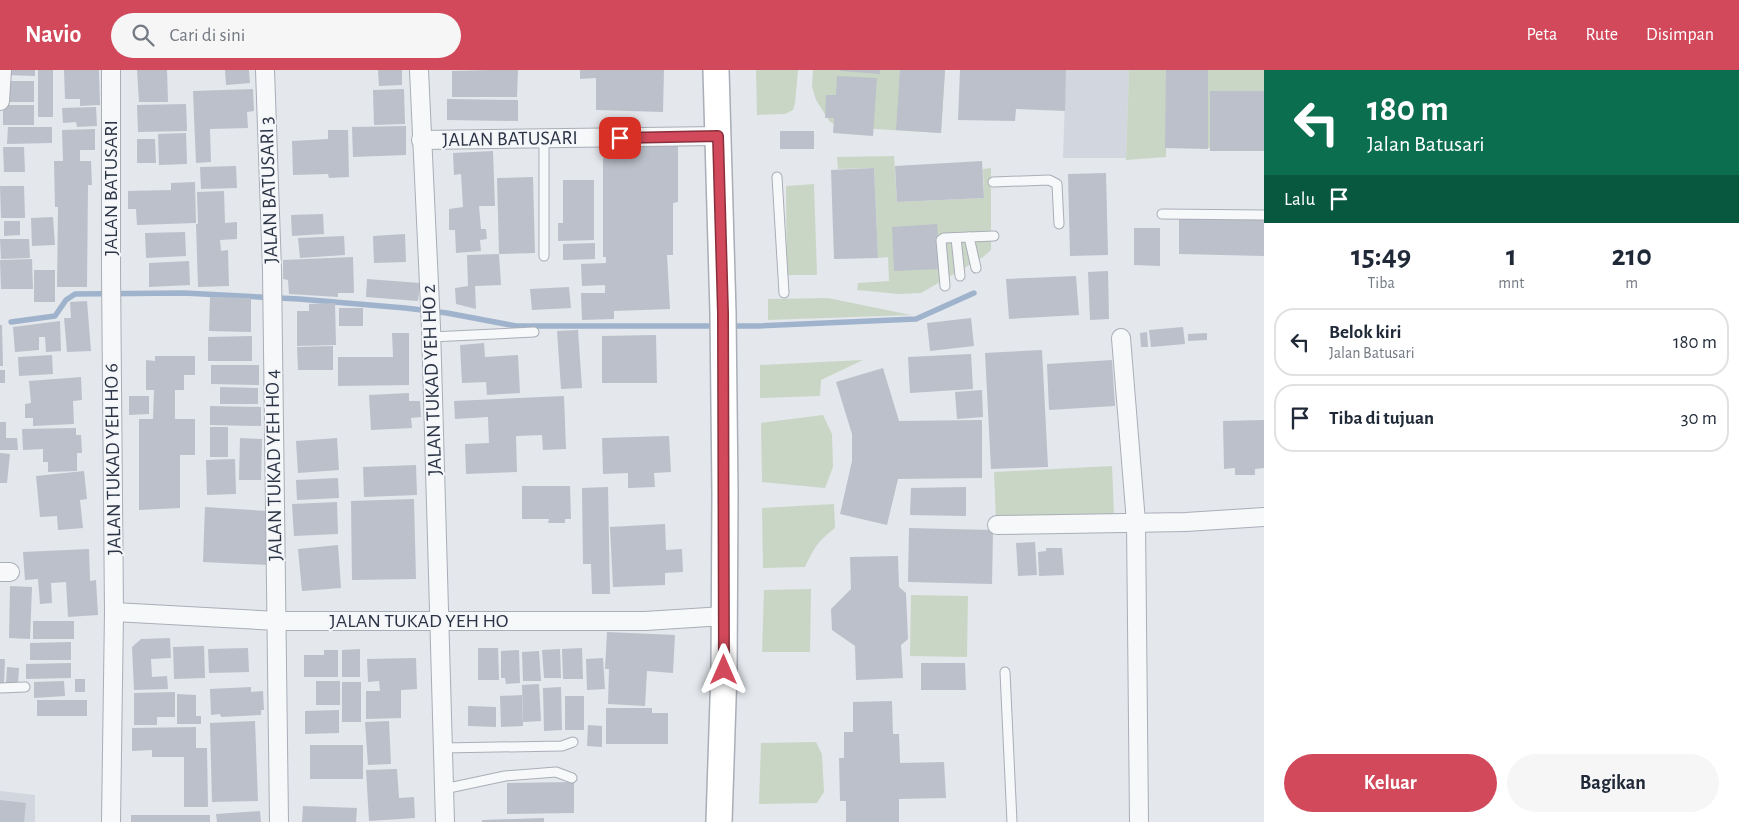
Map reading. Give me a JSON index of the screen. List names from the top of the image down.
{
  "streets": {
    "street": [
      "JALAN BATUSARI",
      "JALAN BATUSARI 3",
      "JALAN TUKAD YEH HO 2",
      "JALAN TUKAD YEH HO 6",
      "JALAN TUKAD YEH HO 4",
      "JALAN TUKAD YEH HO"
    ]
  },
  "crossings": [
    ["JALAN BATUSARI", "JALAN TUKAD YEH HO 2"],
    ["JALAN BATUSARI", "JALAN TUKAD YEH HO 6"],
    ["JALAN BATUSARI 3", "JALAN TUKAD YEH HO 4"],
    ["JALAN TUKAD YEH HO 2", "JALAN TUKAD YEH HO"],
    ["JALAN TUKAD YEH HO 6", "JALAN TUKAD YEH HO"],
    ["JALAN TUKAD YEH HO 4", "JALAN TUKAD YEH HO"]
  ],
  "page": {
    "header": "Navio",
    "search": "Cari di sini",
    "nav": ["Peta", "Rute", "Disimpan"],
    "turn": ["180 m", "Jalan Batusari"],
    "then": "Lalu",
    "eta": [
      "15:49",
      "Tiba",
      "1",
      "mnt",
      "210",
      "m"
    ],
    "list": [
      {
        "name": "Belok kiri",
        "note": "Jalan Batusari",
        "value": "180 m"
      },
      {
        "name": "Tiba di tujuan",
        "value": "30 m"
      }
    ],
    "buttons": ["Keluar", "Bagikan"]
  }
}
